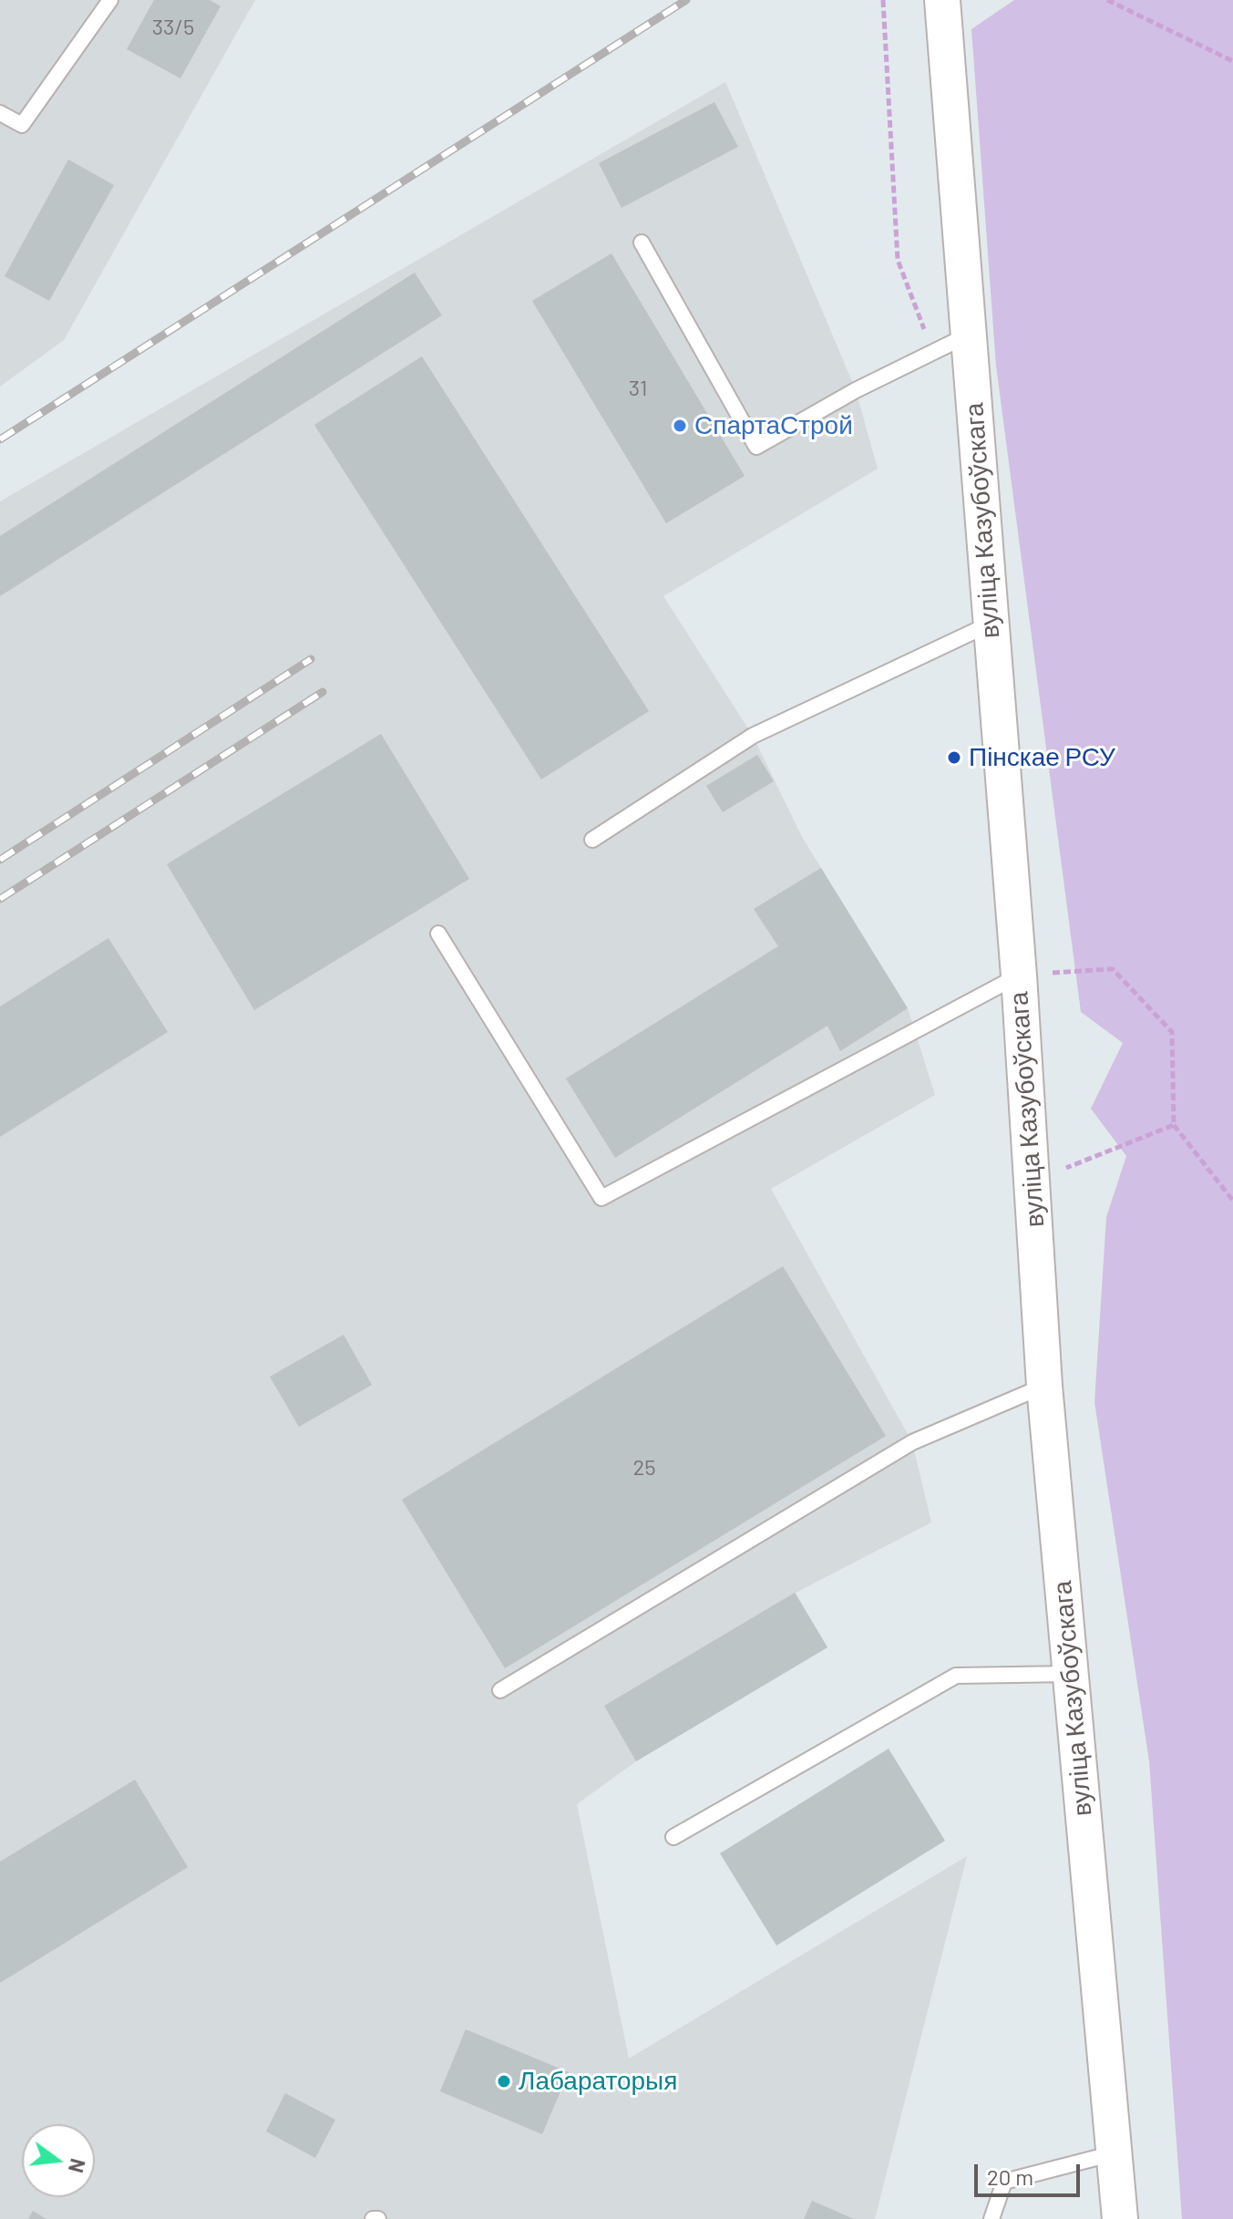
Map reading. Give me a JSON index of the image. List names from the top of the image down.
{
  "streets": {
    "street": ["вуліца Казубоўскага"]
  },
  "places": ["СпартаСтрой", "Пінскае РСУ", "Лабараторыя"],
  "house_numbers": ["33/5", "31", "25"],
  "scale_bar": "20 m",
  "north": "right"
}
